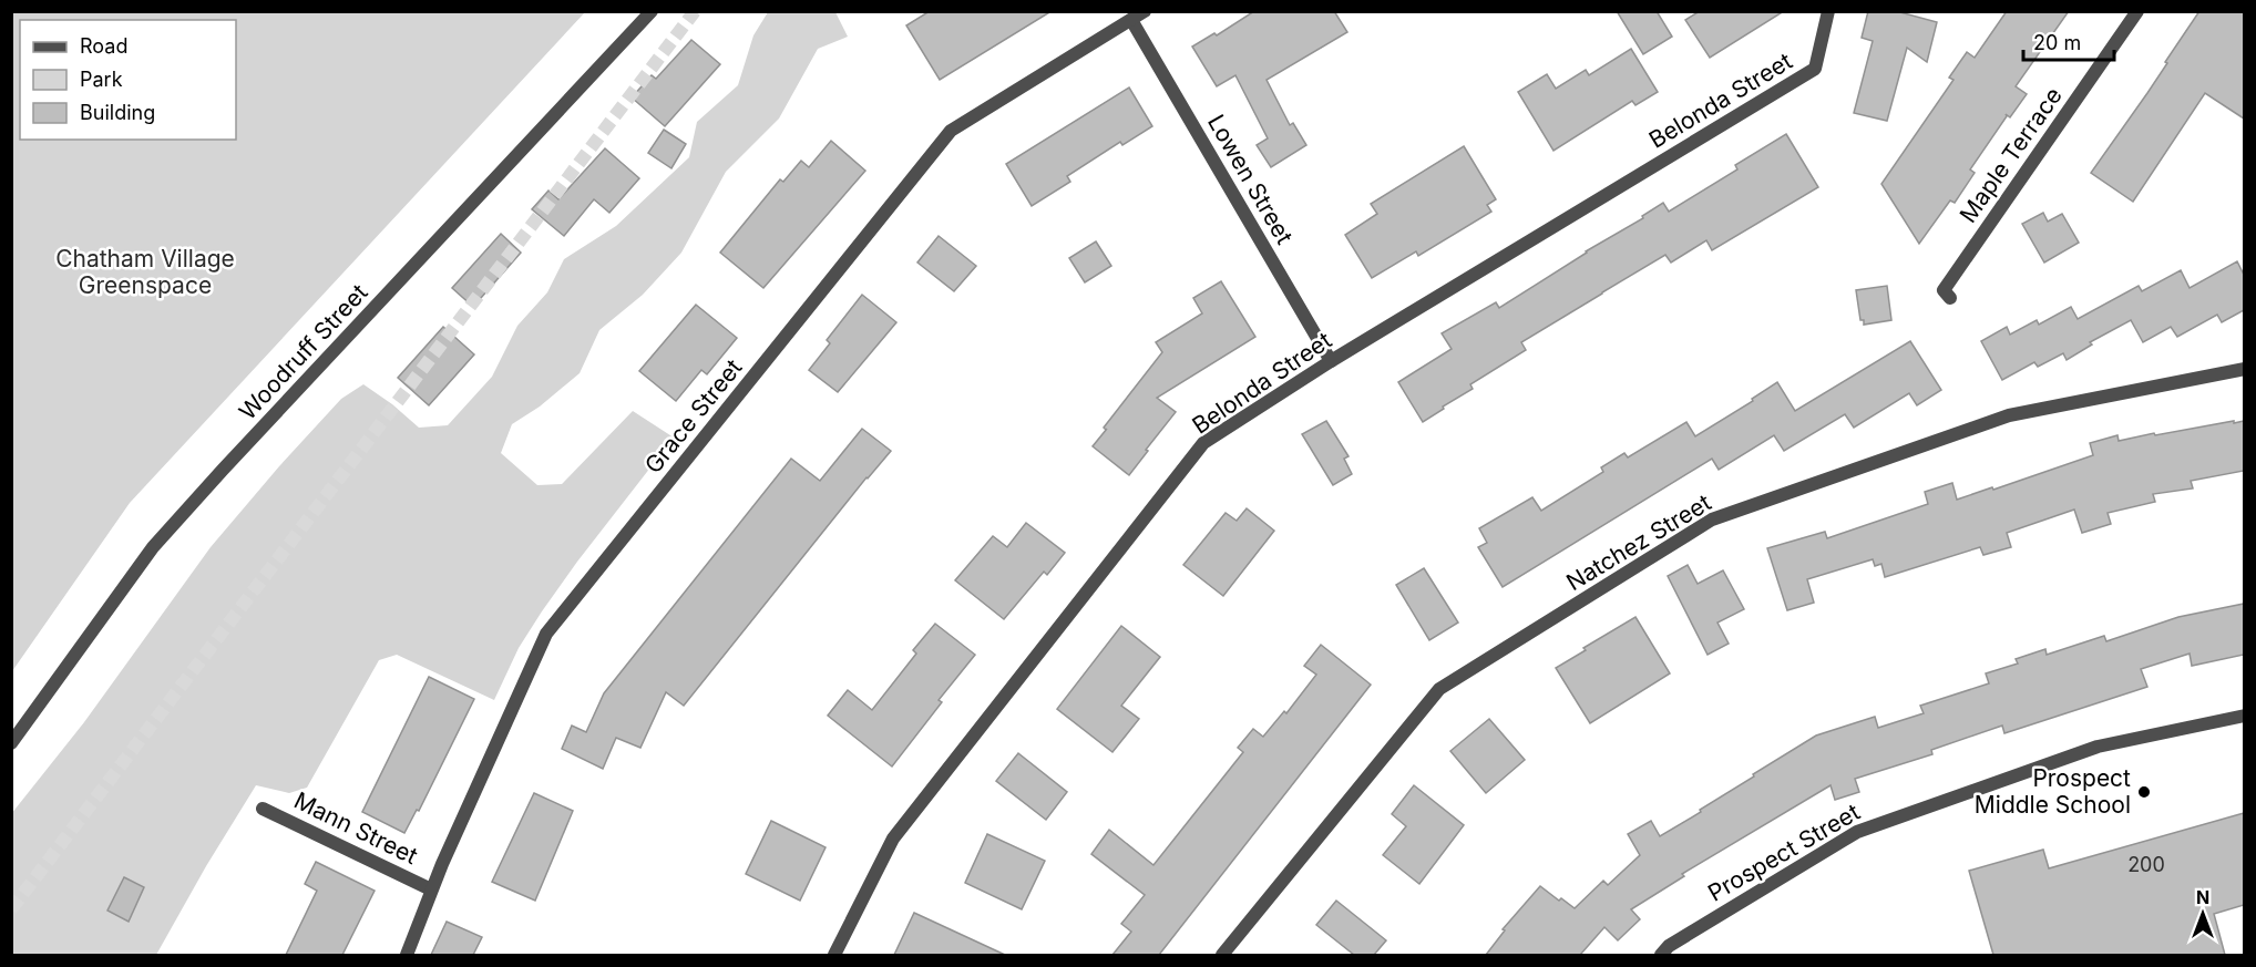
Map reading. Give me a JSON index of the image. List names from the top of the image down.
{
  "streets": {
    "street": [
      "Belonda Street",
      "Maple Terrace",
      "Lowen Street",
      "Woodruff Street",
      "Grace Street",
      "Natchez Street",
      "Mann Street",
      "Prospect Street"
    ]
  },
  "crossings": [
    ["Belonda Street", "Lowen Street"],
    ["Lowen Street", "Grace Street"],
    ["Grace Street", "Mann Street"]
  ],
  "parks": ["Chatham Village Greenspace"],
  "places": ["Prospect Middle School"],
  "house_numbers": ["200"],
  "legend": ["Road", "Park", "Building"],
  "scale_bar": "20 m",
  "north": "top"
}
